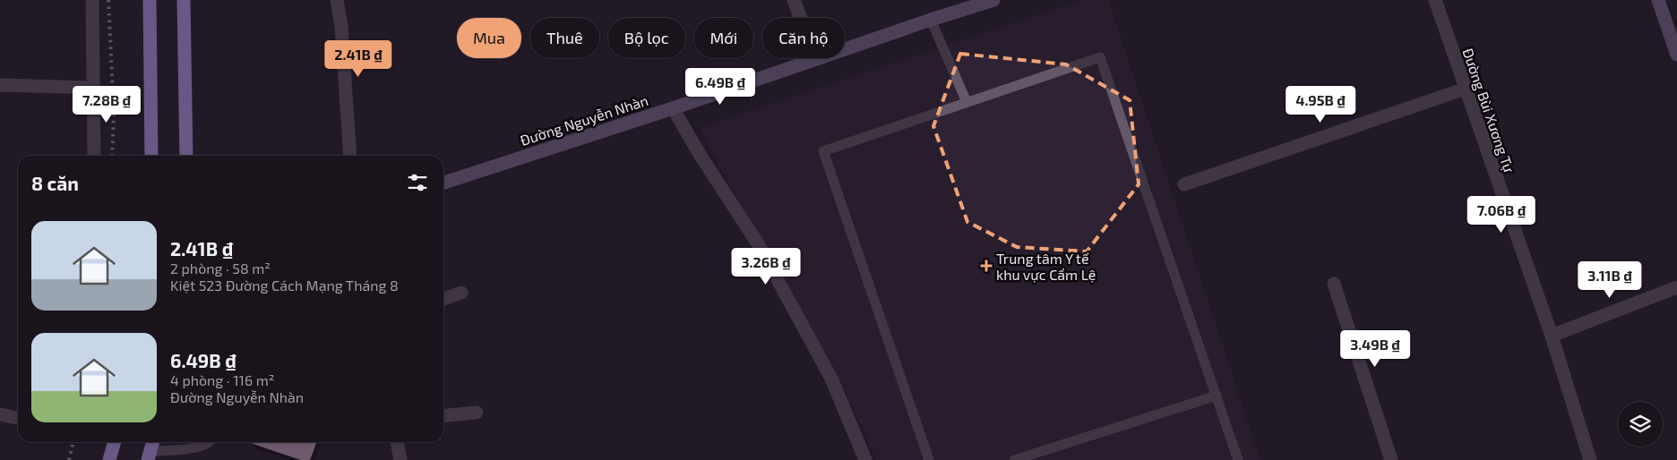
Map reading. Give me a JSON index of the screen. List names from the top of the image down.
{
  "streets": {
    "street": ["Đường Bùi Xương Tự", "Đường Nguyễn Nhàn"]
  },
  "places": {
    "health": ["Trung tâm Y tế khu vực Cẩm Lệ"]
  },
  "page": {
    "chip": [
      "Mua",
      "Thuê",
      "Bộ lọc",
      "Mới",
      "Căn hộ"
    ],
    "price": [
      "2.41B ₫",
      "6.49B ₫",
      "7.28B ₫",
      "4.95B ₫",
      "7.06B ₫",
      "3.26B ₫",
      "3.11B ₫",
      "3.49B ₫"
    ],
    "heading": "8 căn",
    "list": [
      {
        "name": "2.41B ₫",
        "note": "2 phòng · 58 m² · Kiệt 523 Đường Cách Mạng Tháng 8"
      },
      {
        "name": "6.49B ₫",
        "note": "4 phòng · 116 m² · Đường Nguyễn Nhàn"
      }
    ]
  }
}
